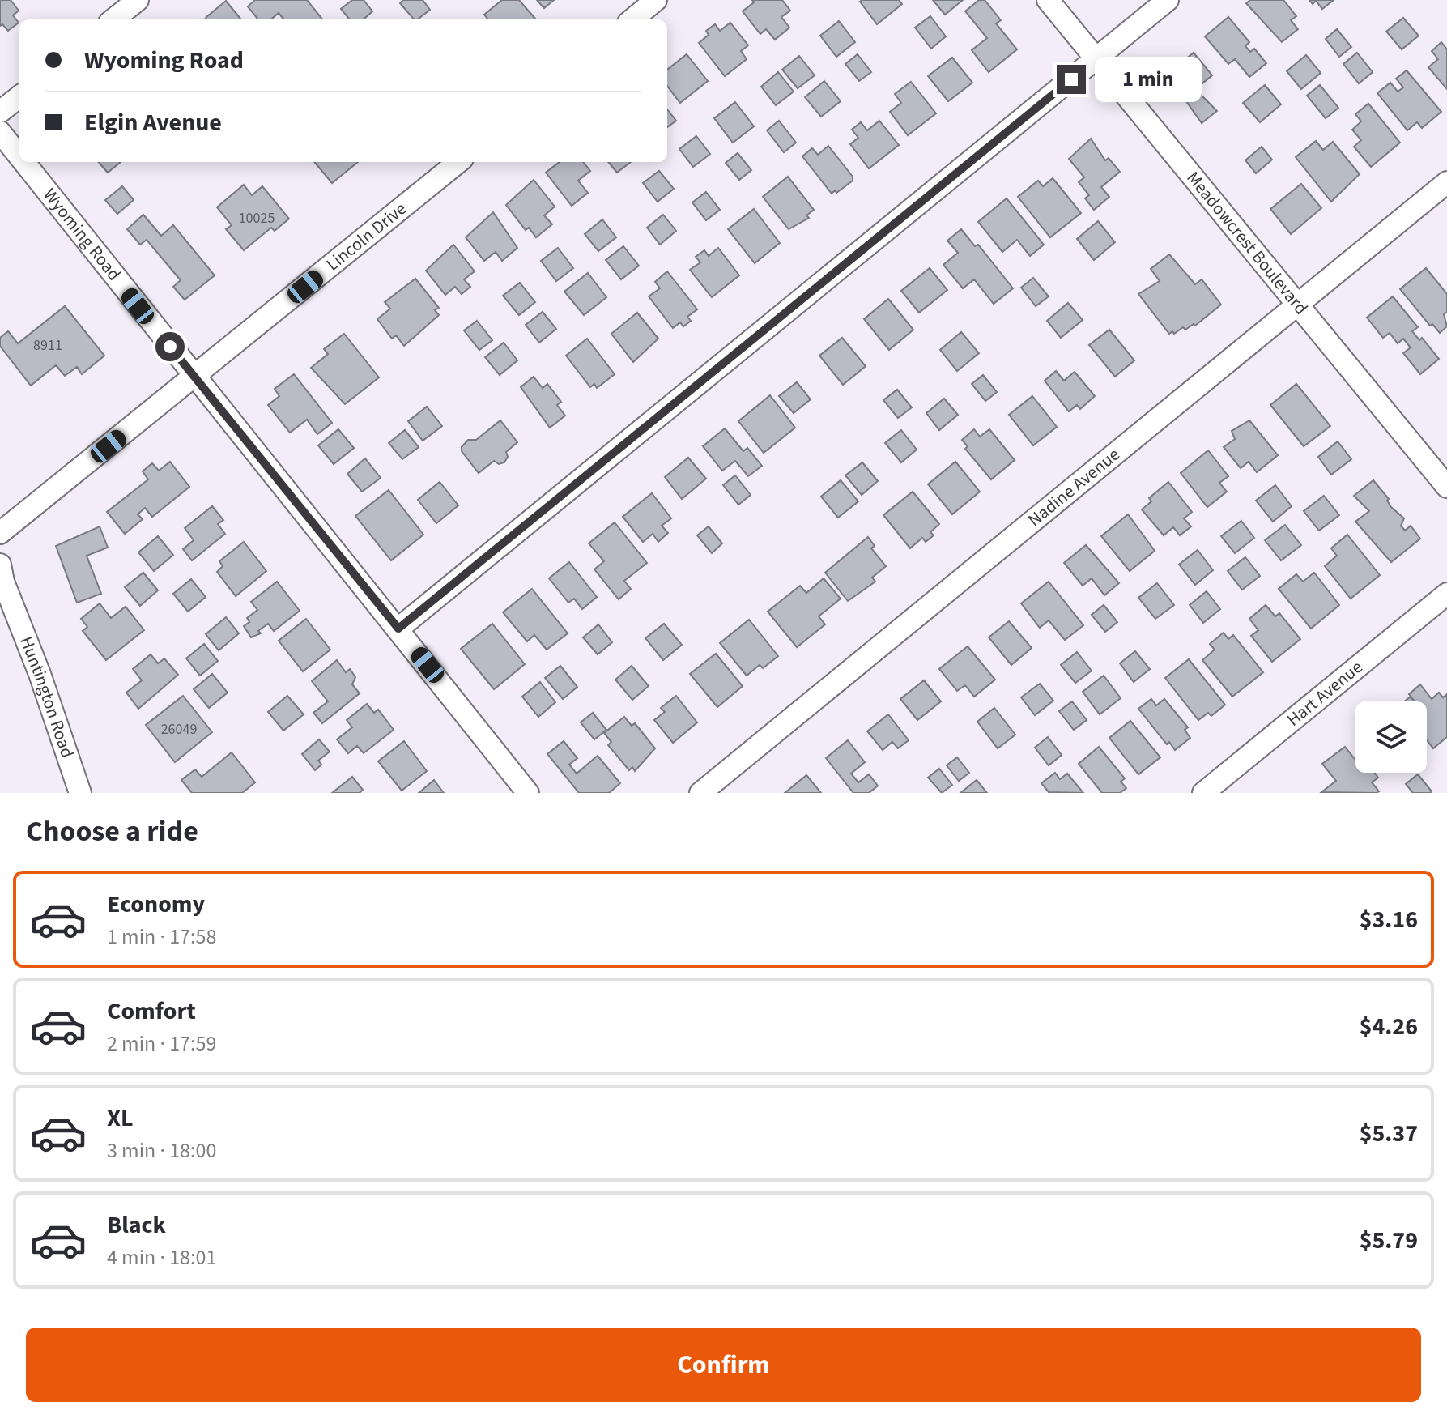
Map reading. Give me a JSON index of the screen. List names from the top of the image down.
{
  "streets": {
    "street": [
      "Wyoming Road",
      "Lincoln Drive",
      "Meadowcrest Boulevard",
      "Nadine Avenue",
      "Hart Avenue",
      "Huntington Road"
    ]
  },
  "crossings": [
    ["Wyoming Road", "Lincoln Drive"],
    ["Meadowcrest Boulevard", "Nadine Avenue"]
  ],
  "house_numbers": ["10025", "8911", "26049"],
  "page": {
    "banner": ["Wyoming Road", "Elgin Avenue"],
    "bubble": "1 min",
    "heading": "Choose a ride",
    "list": [
      {
        "name": "Economy",
        "note": "1 min · 17:58",
        "value": "$3.16"
      },
      {
        "name": "Comfort",
        "note": "2 min · 17:59",
        "value": "$4.26"
      },
      {
        "name": "XL",
        "note": "3 min · 18:00",
        "value": "$5.37"
      },
      {
        "name": "Black",
        "note": "4 min · 18:01",
        "value": "$5.79"
      }
    ],
    "buttons": "Confirm"
  }
}
